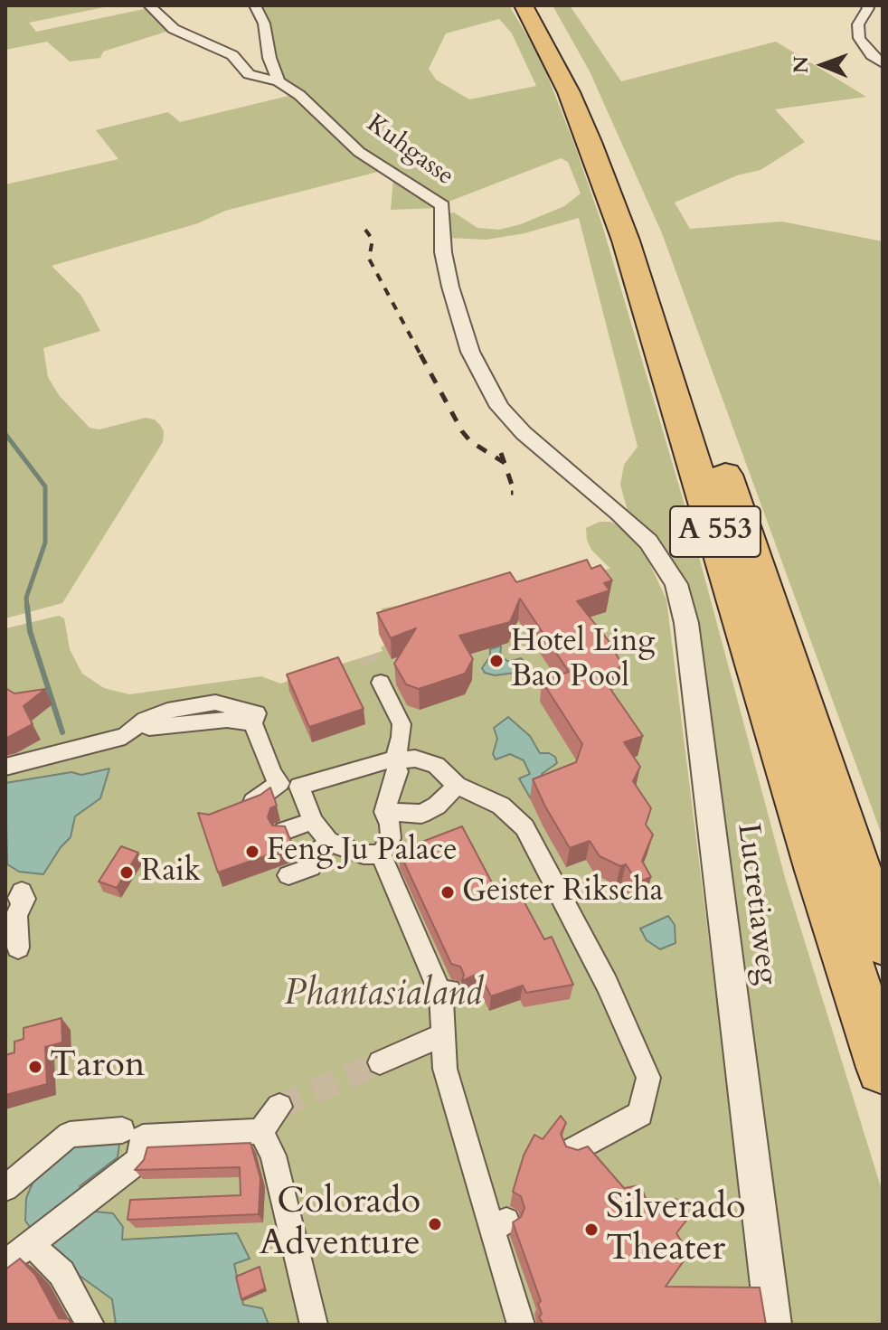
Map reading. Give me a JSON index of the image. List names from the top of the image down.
{
  "streets": {
    "highway": ["A 553"],
    "street": ["Kuhgasse", "Lucretiaweg"]
  },
  "crossings": [
    ["Kuhgasse", "Lucretiaweg"]
  ],
  "parks": ["Phantasialand"],
  "places": [
    "Hotel Ling Bao Pool",
    "Feng Ju Palace",
    "Raik",
    "Geister Rikscha",
    "Taron",
    "Colorado Adventure",
    "Silverado Theater"
  ],
  "north": "left"
}
